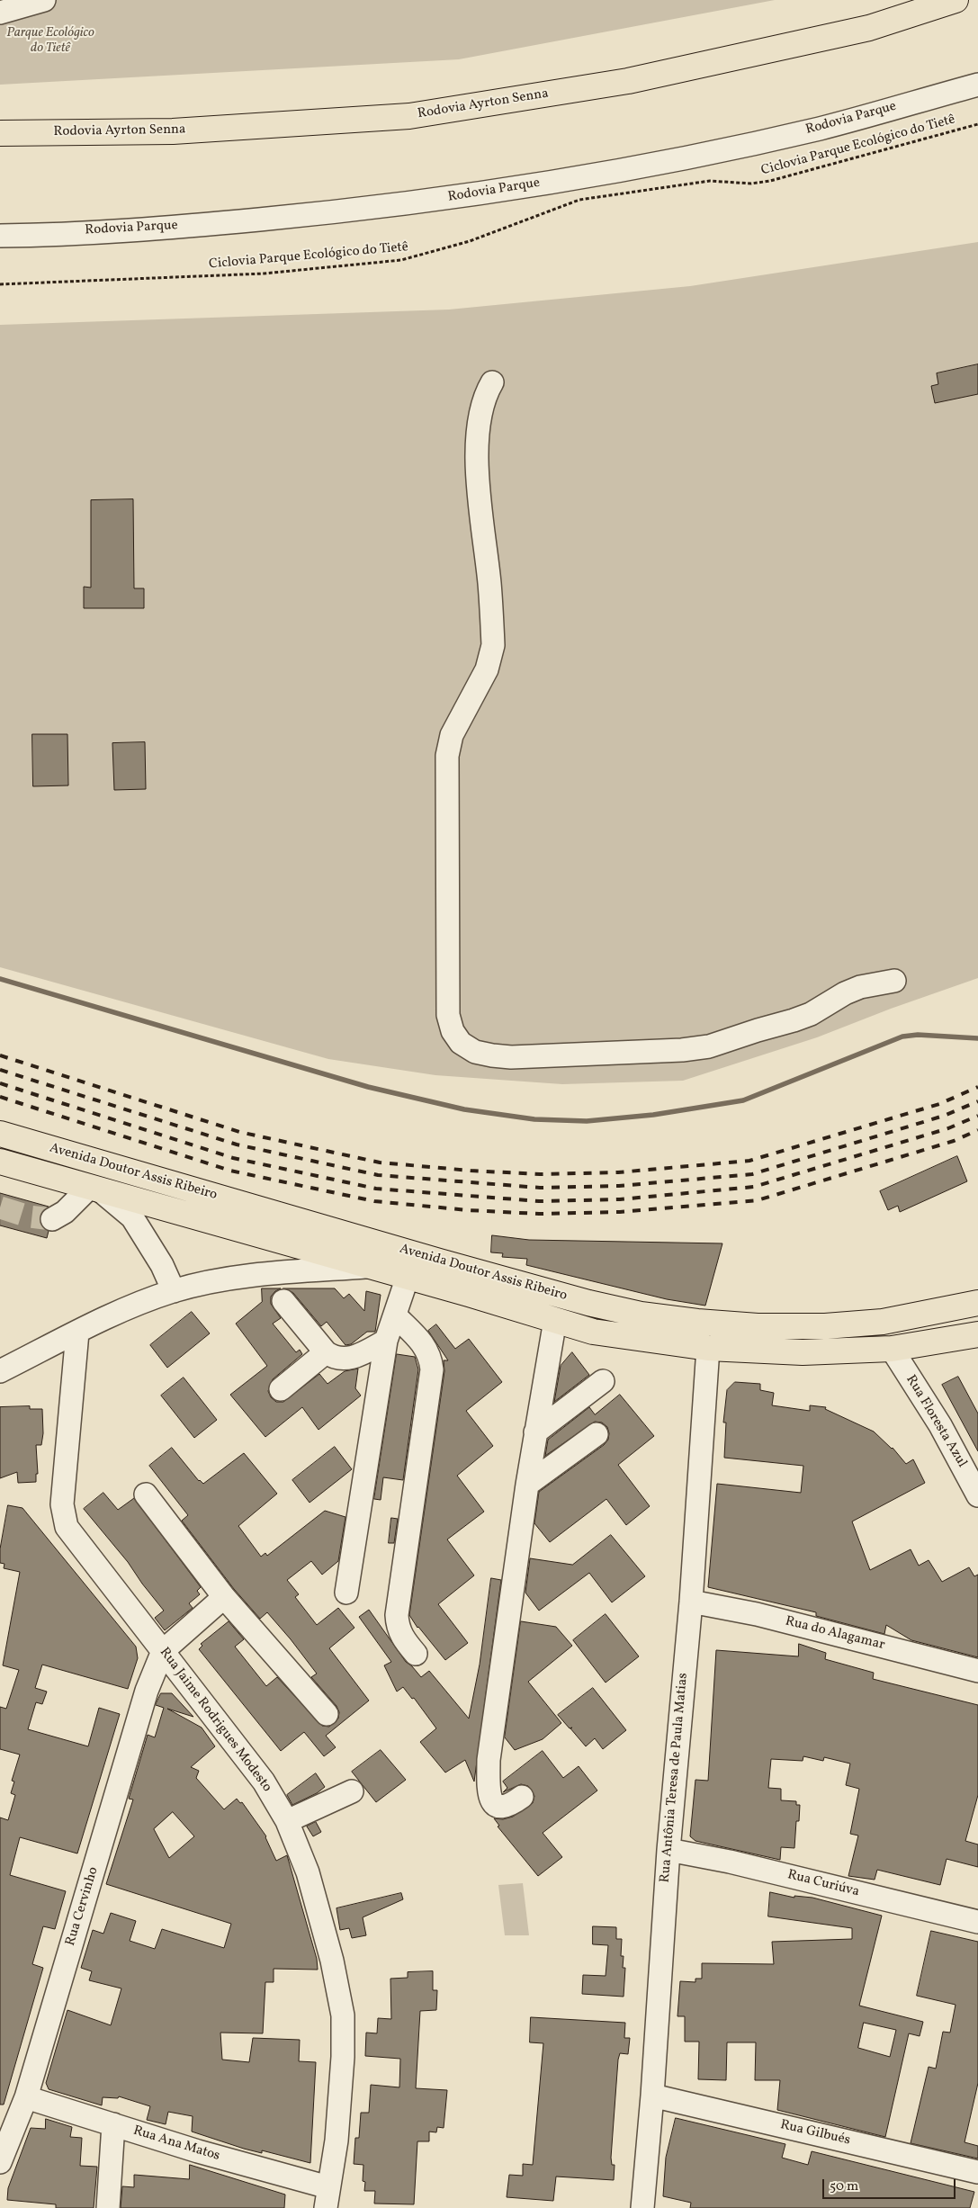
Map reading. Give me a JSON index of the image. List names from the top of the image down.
{
  "streets": {
    "main road": ["Rodovia Ayrton Senna", "Avenida Doutor Assis Ribeiro"],
    "street": [
      "Rodovia Parque",
      "Rua Floresta Azul",
      "Rua do Alagamar",
      "Rua Jaime Rodrigues Modesto",
      "Rua Antônia Teresa de Paula Matias",
      "Rua Curiúva",
      "Rua Cervinho",
      "Rua Gilbués",
      "Rua Ana Matos"
    ],
    "path": ["Ciclovia Parque Ecológico do Tietê"]
  },
  "crossings": [
    ["Avenida Doutor Assis Ribeiro", "Rua Floresta Azul"],
    ["Avenida Doutor Assis Ribeiro", "Rua Antônia Teresa de Paula Matias"],
    ["Rua do Alagamar", "Rua Antônia Teresa de Paula Matias"],
    ["Rua Jaime Rodrigues Modesto", "Rua Cervinho"],
    ["Rua Jaime Rodrigues Modesto", "Rua Ana Matos"],
    ["Rua Antônia Teresa de Paula Matias", "Rua Curiúva"],
    ["Rua Antônia Teresa de Paula Matias", "Rua Gilbués"],
    ["Rua Cervinho", "Rua Ana Matos"]
  ],
  "parks": ["Parque Ecológico do Tietê"],
  "scale_bar": "50 m"
}
